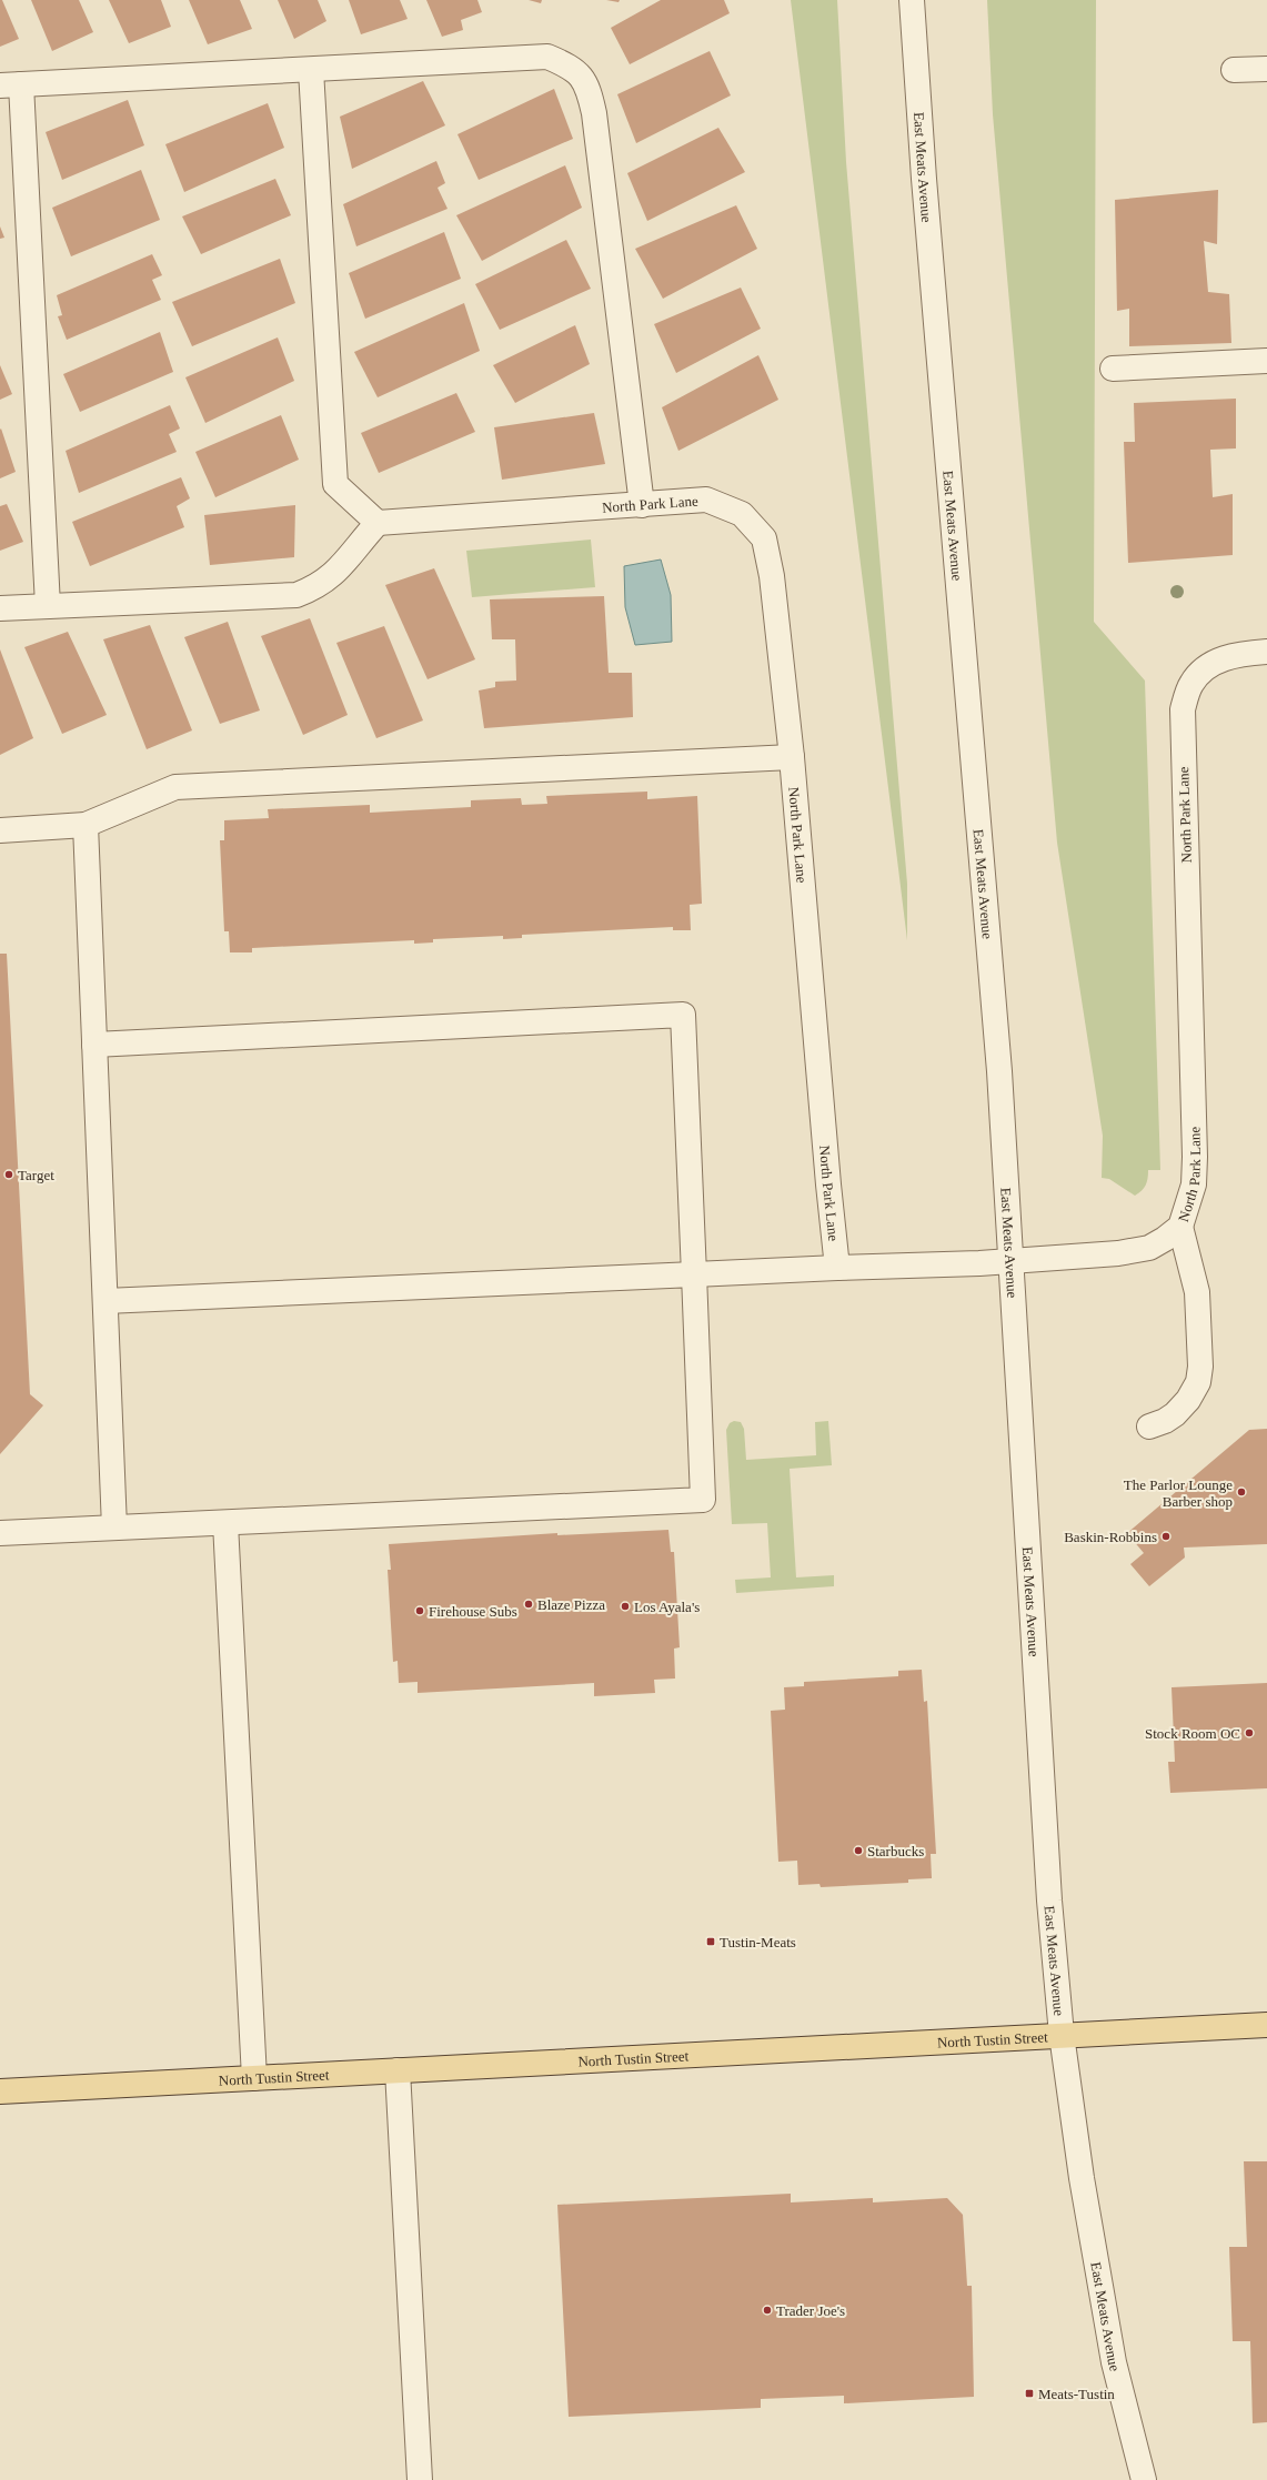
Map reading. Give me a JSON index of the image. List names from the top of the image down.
{
  "streets": {
    "main road": ["North Tustin Street"],
    "street": ["East Meats Avenue", "North Park Lane"]
  },
  "crossings": [
    ["East Meats Avenue", "North Park Lane"],
    ["East Meats Avenue", "North Tustin Street"]
  ],
  "places": {
    "other": [
      "Target",
      "The Parlor Lounge Barber shop",
      "Baskin-Robbins",
      "Blaze Pizza",
      "Los Ayala's",
      "Firehouse Subs",
      "Stock Room OC",
      "Starbucks",
      "Trader Joe's"
    ],
    "transit": ["Tustin-Meats", "Meats-Tustin"]
  }
}
